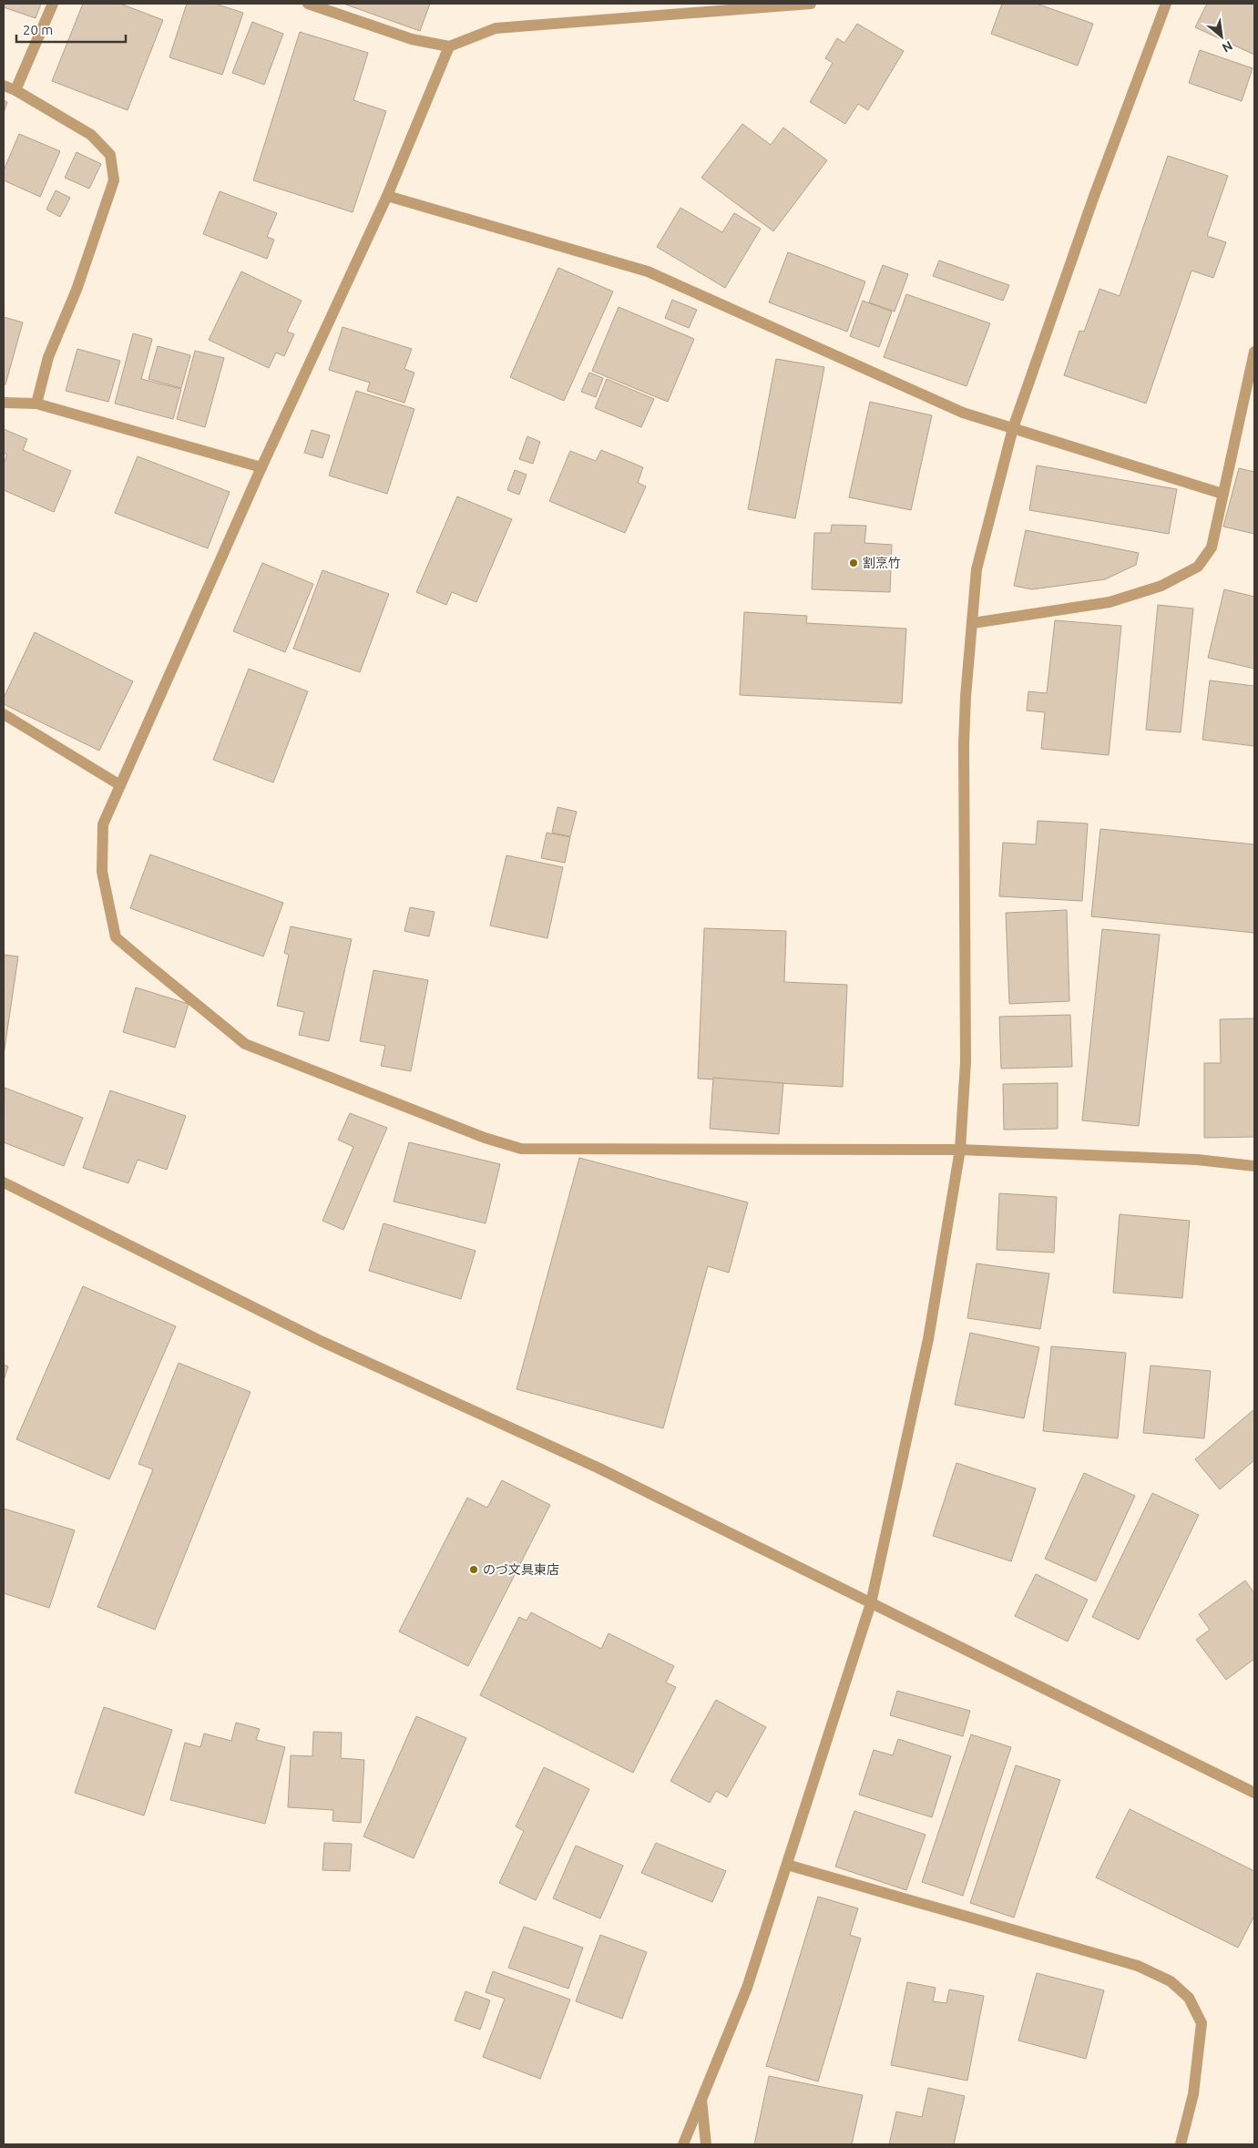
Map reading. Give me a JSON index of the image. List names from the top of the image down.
{
  "places": ["割烹竹", "のづ文具東店"],
  "scale_bar": "20 m",
  "north": "bottom right"
}
